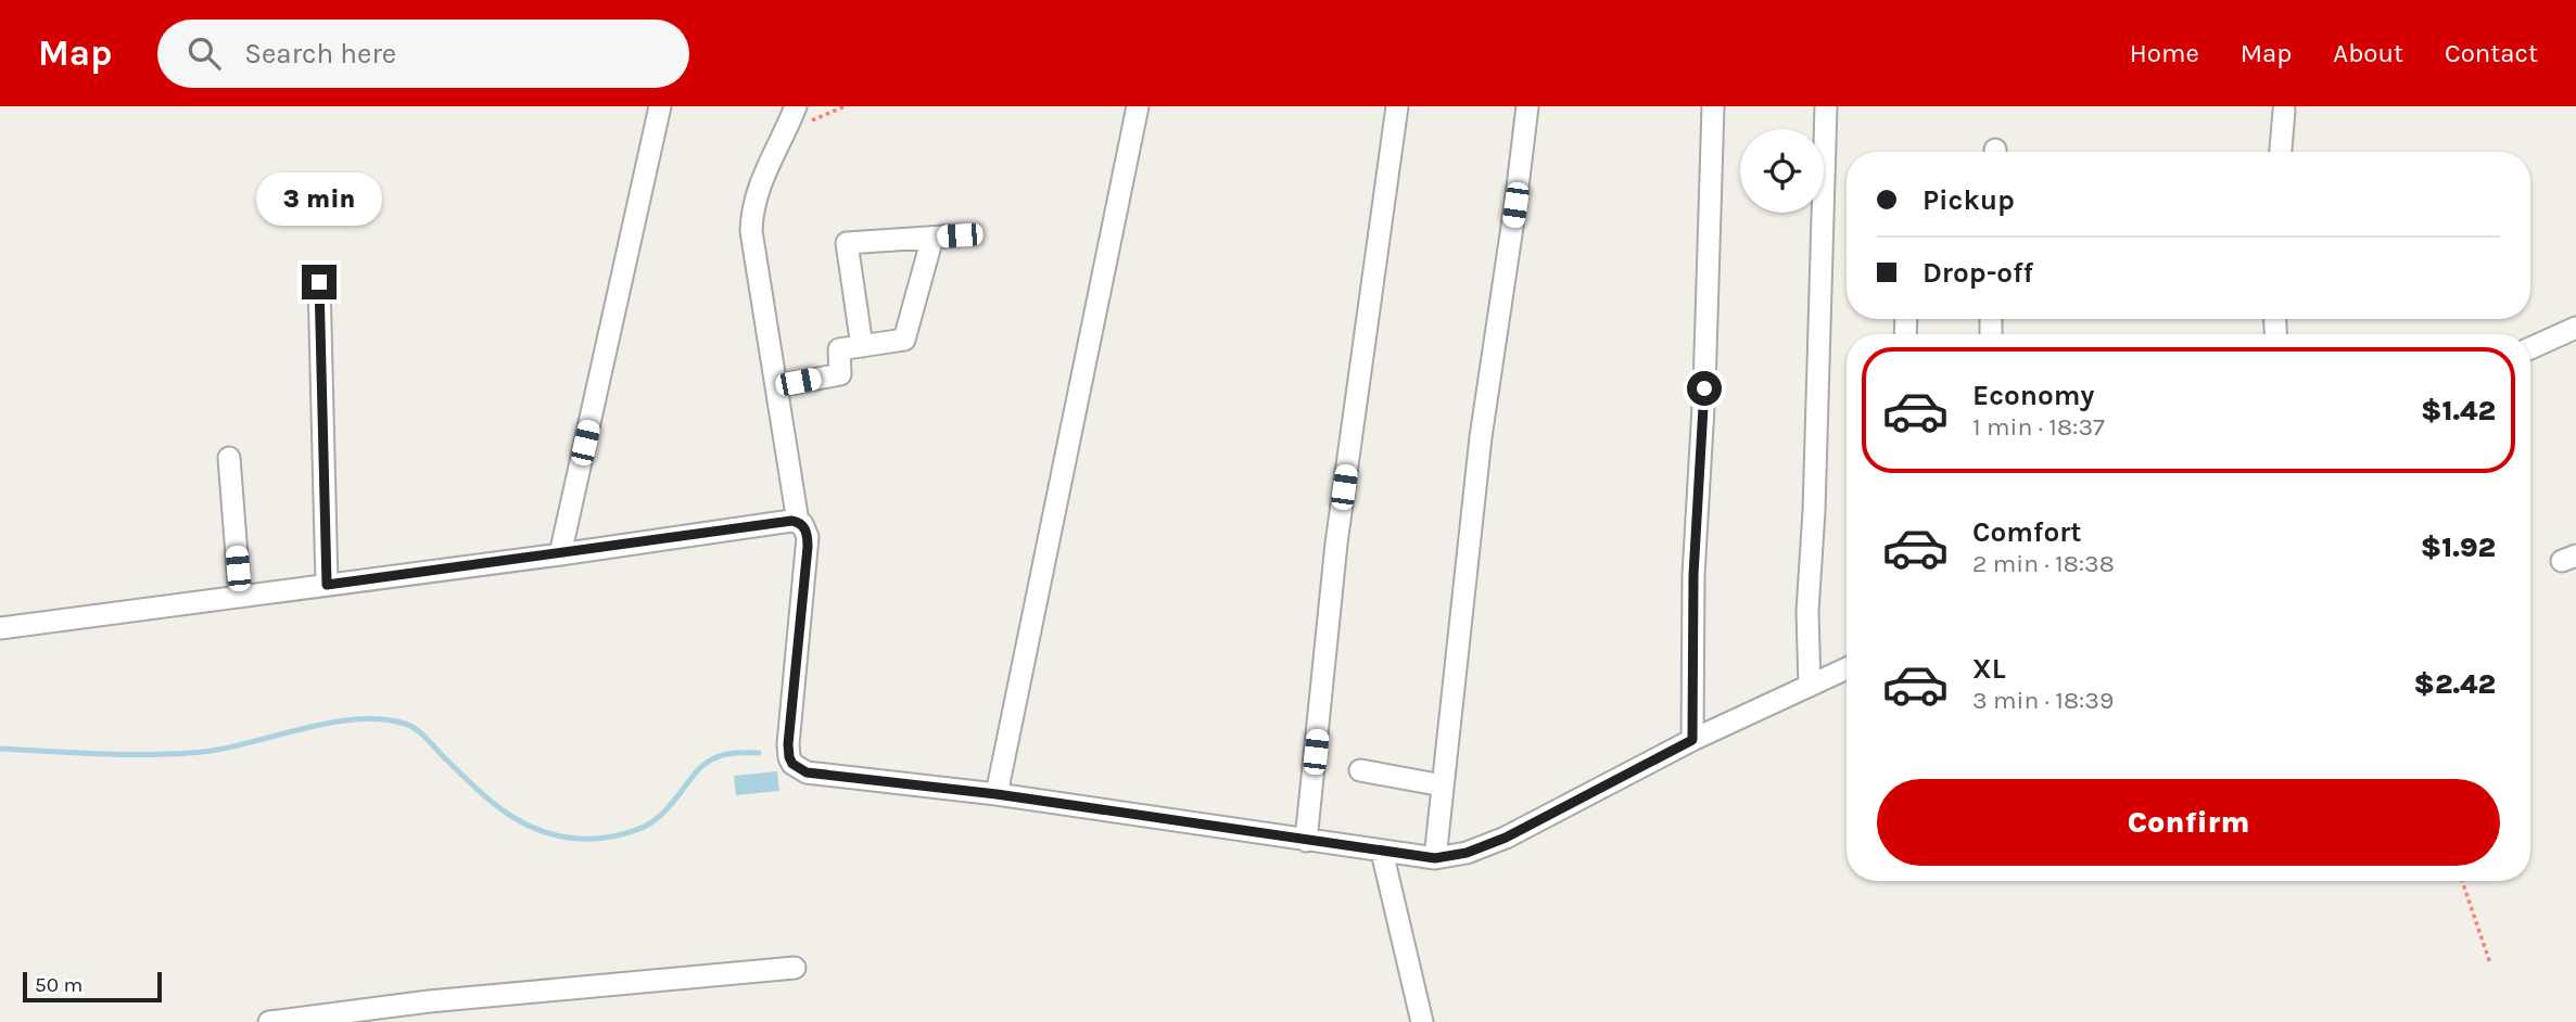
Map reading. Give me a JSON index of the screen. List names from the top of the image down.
{
  "scale_bar": "50 m",
  "page": {
    "header": "Map",
    "search": "Search here",
    "nav": [
      "Home",
      "Map",
      "About",
      "Contact"
    ],
    "banner": ["Pickup", "Drop-off"],
    "bubble": "3 min",
    "list": [
      {
        "name": "Economy",
        "note": "1 min · 18:37",
        "value": "$1.42"
      },
      {
        "name": "Comfort",
        "note": "2 min · 18:38",
        "value": "$1.92"
      },
      {
        "name": "XL",
        "note": "3 min · 18:39",
        "value": "$2.42"
      }
    ],
    "buttons": "Confirm",
    "scale": "50 m"
  }
}
